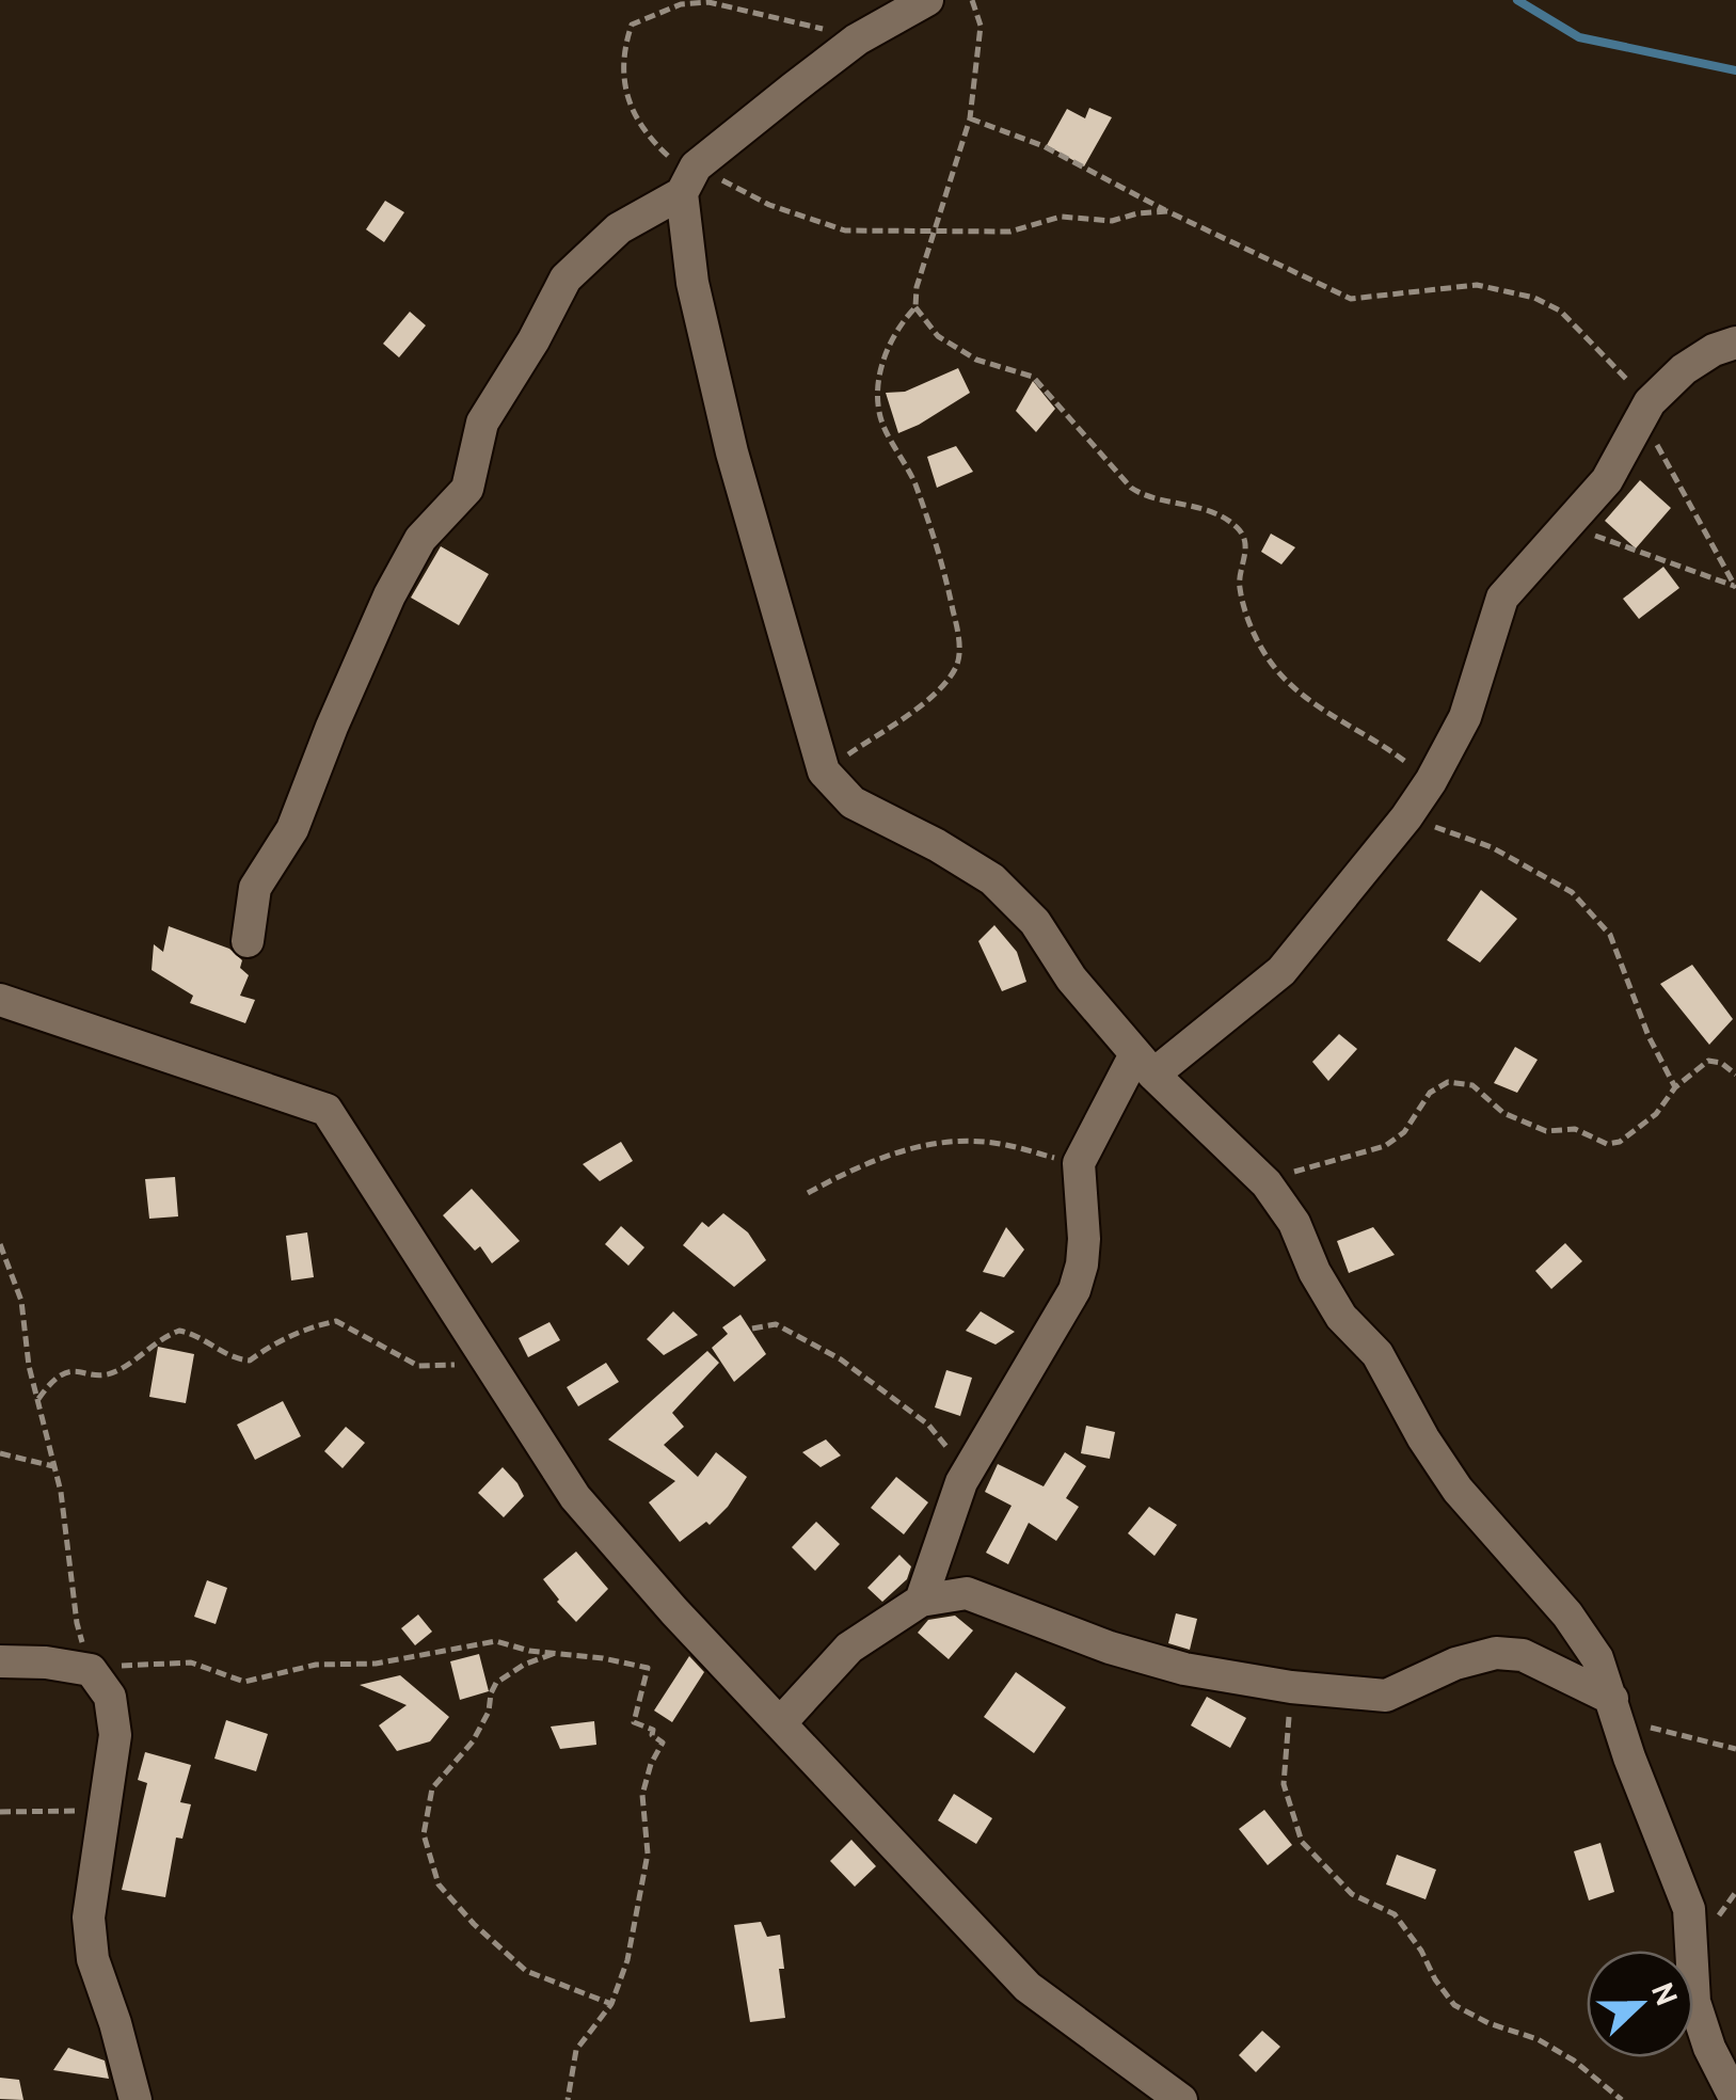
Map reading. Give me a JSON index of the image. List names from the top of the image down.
{
  "north": "right"
}
